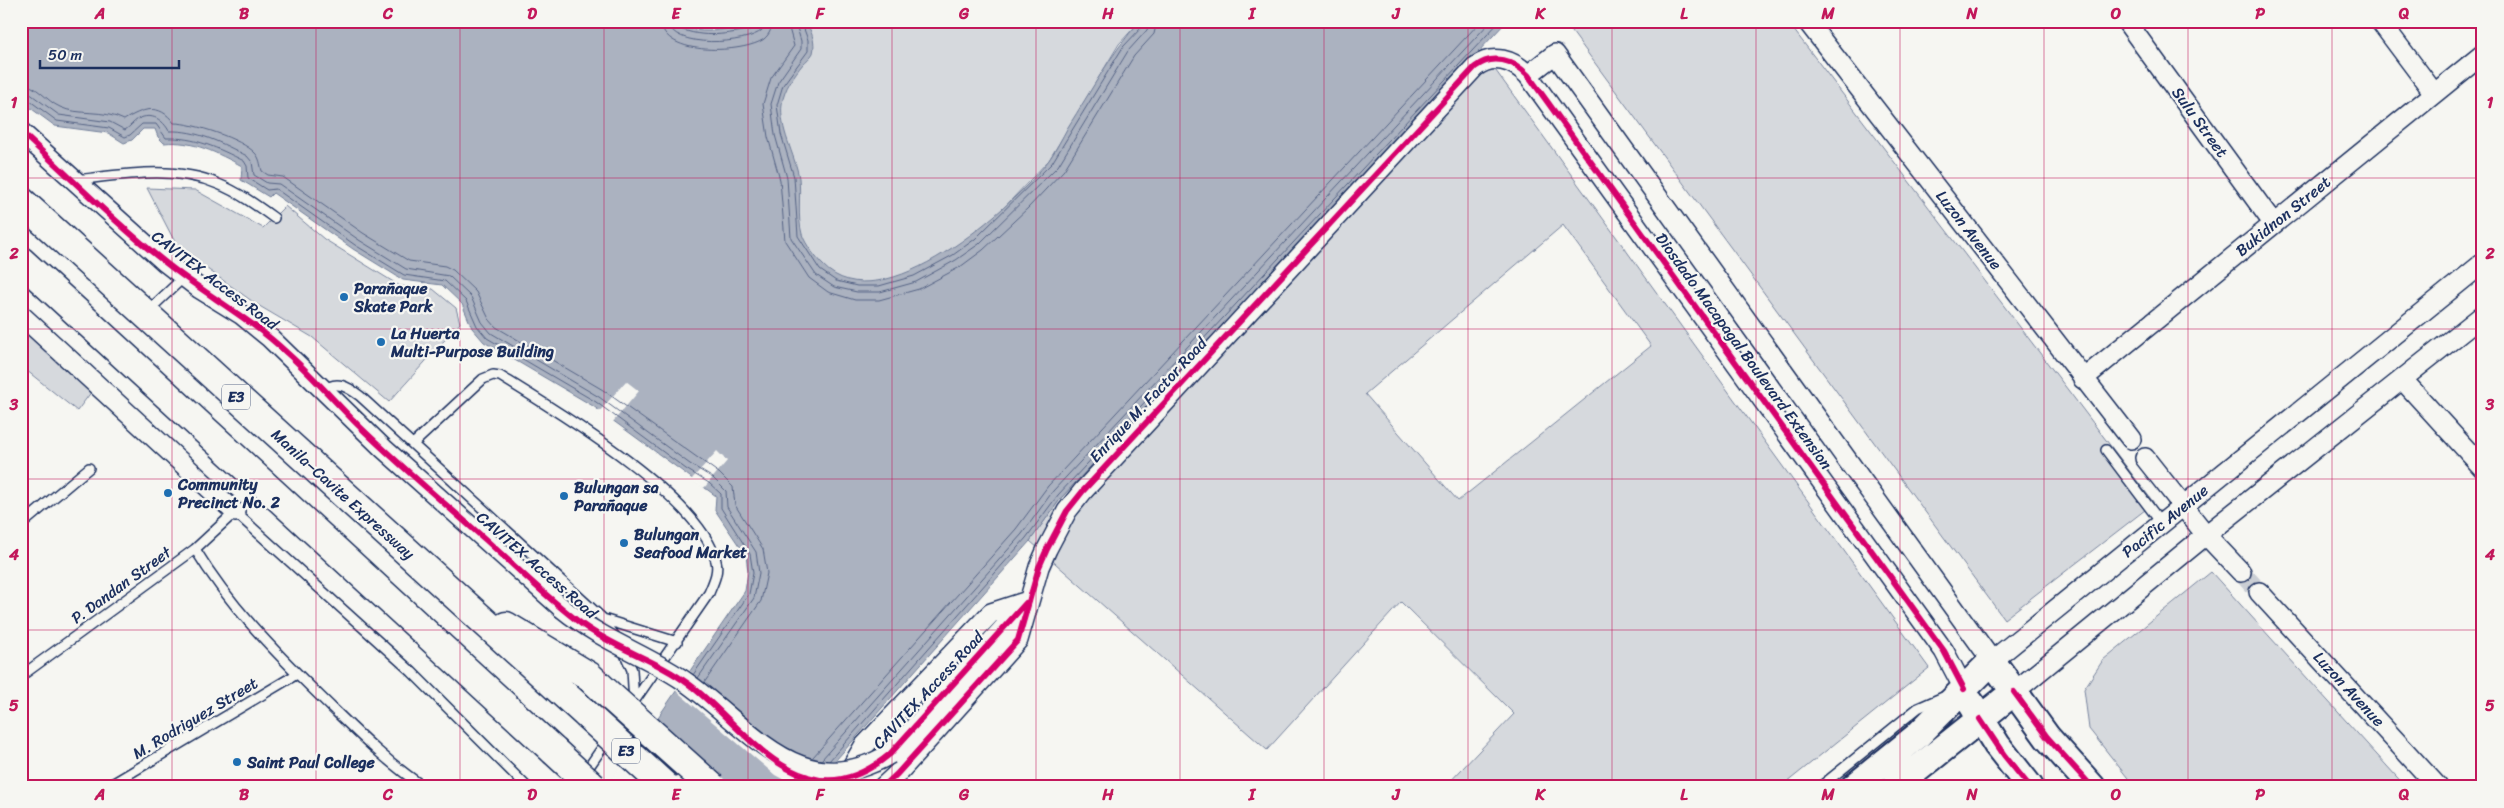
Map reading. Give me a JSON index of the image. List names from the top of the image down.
{
  "streets": {
    "highway": ["E3", "Manila–Cavite Expressway"],
    "main road": ["Pacific Avenue"],
    "street": [
      "Sulu Street",
      "Bukidnon Street",
      "Luzon Avenue",
      "CAVITEX Access Road",
      "Diosdado Macapagal Boulevard Extension",
      "Enrique M. Factor Road"
    ],
    "lane": ["P. Dandan Street", "M. Rodriguez Street"]
  },
  "crossings": [
    ["Sulu Street", "Bukidnon Street"],
    ["Bukidnon Street", "Luzon Avenue"],
    ["CAVITEX Access Road", "Enrique M. Factor Road"],
    ["Diosdado Macapagal Boulevard Extension", "Enrique M. Factor Road"],
    ["Diosdado Macapagal Boulevard Extension", "Pacific Avenue"]
  ],
  "places": [
    "Parañaque Skate Park",
    "La Huerta Multi-Purpose Building",
    "Community Precinct No. 2",
    "Bulungan sa Parañaque",
    "Bulungan Seafood Market",
    "Saint Paul College"
  ],
  "scale_bar": "50 m",
  "grid": {
    "columns": [
      "A",
      "B",
      "C",
      "D",
      "E",
      "F",
      "G",
      "H",
      "I",
      "J",
      "K",
      "L",
      "M",
      "N",
      "O",
      "P",
      "Q"
    ],
    "rows": [
      "1",
      "2",
      "3",
      "4",
      "5"
    ]
  }
}
